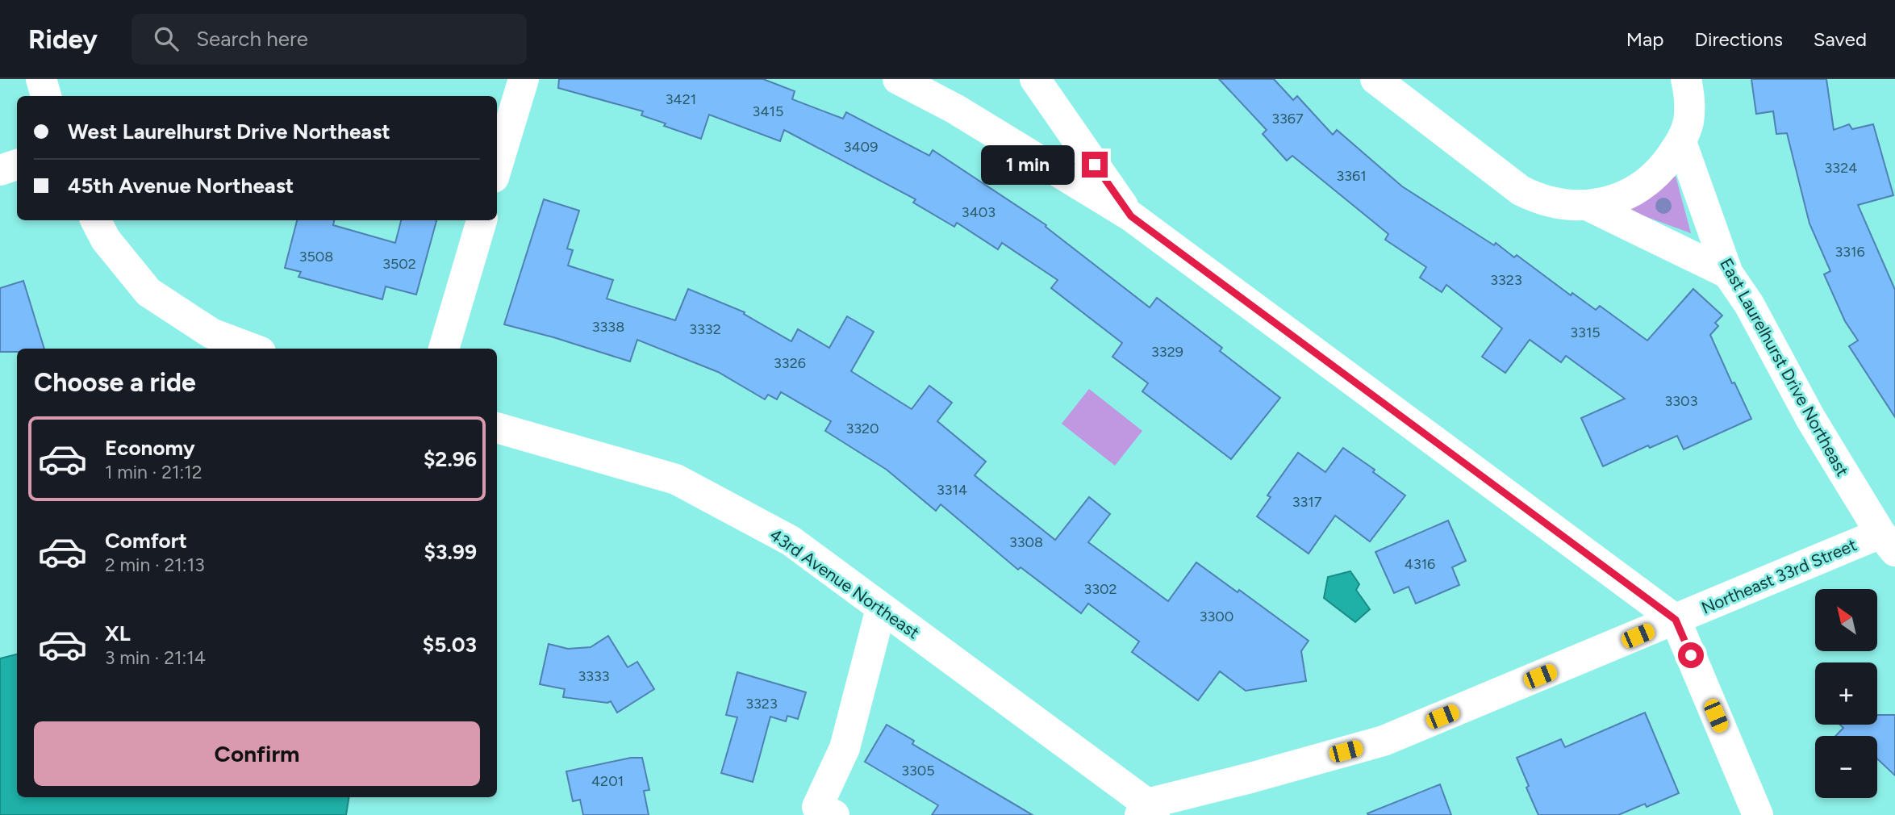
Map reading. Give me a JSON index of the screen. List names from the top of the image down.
{
  "streets": {
    "street": ["East Laurelhurst Drive Northeast", "Northeast 33rd Street", "43rd Avenue Northeast"]
  },
  "crossings": [
    ["East Laurelhurst Drive Northeast", "Northeast 33rd Street"],
    ["Northeast 33rd Street", "43rd Avenue Northeast"]
  ],
  "house_numbers": [
    "3421",
    "3415",
    "3367",
    "3409",
    "3324",
    "3361",
    "3403",
    "3316",
    "3508",
    "3502",
    "3323",
    "3338",
    "3332",
    "3315",
    "3329",
    "3326",
    "3303",
    "3320",
    "3314",
    "3317",
    "3308",
    "4316",
    "3302",
    "3300",
    "3333",
    "3323",
    "3305",
    "4201"
  ],
  "north": "top left",
  "page": {
    "header": "Ridey",
    "search": "Search here",
    "nav": ["Map", "Directions", "Saved"],
    "banner": ["West Laurelhurst Drive Northeast", "45th Avenue Northeast"],
    "bubble": "1 min",
    "heading": "Choose a ride",
    "list": [
      {
        "name": "Economy",
        "note": "1 min · 21:12",
        "value": "$2.96"
      },
      {
        "name": "Comfort",
        "note": "2 min · 21:13",
        "value": "$3.99"
      },
      {
        "name": "XL",
        "note": "3 min · 21:14",
        "value": "$5.03"
      }
    ],
    "map_buttons": ["+", "−"],
    "buttons": "Confirm"
  }
}
